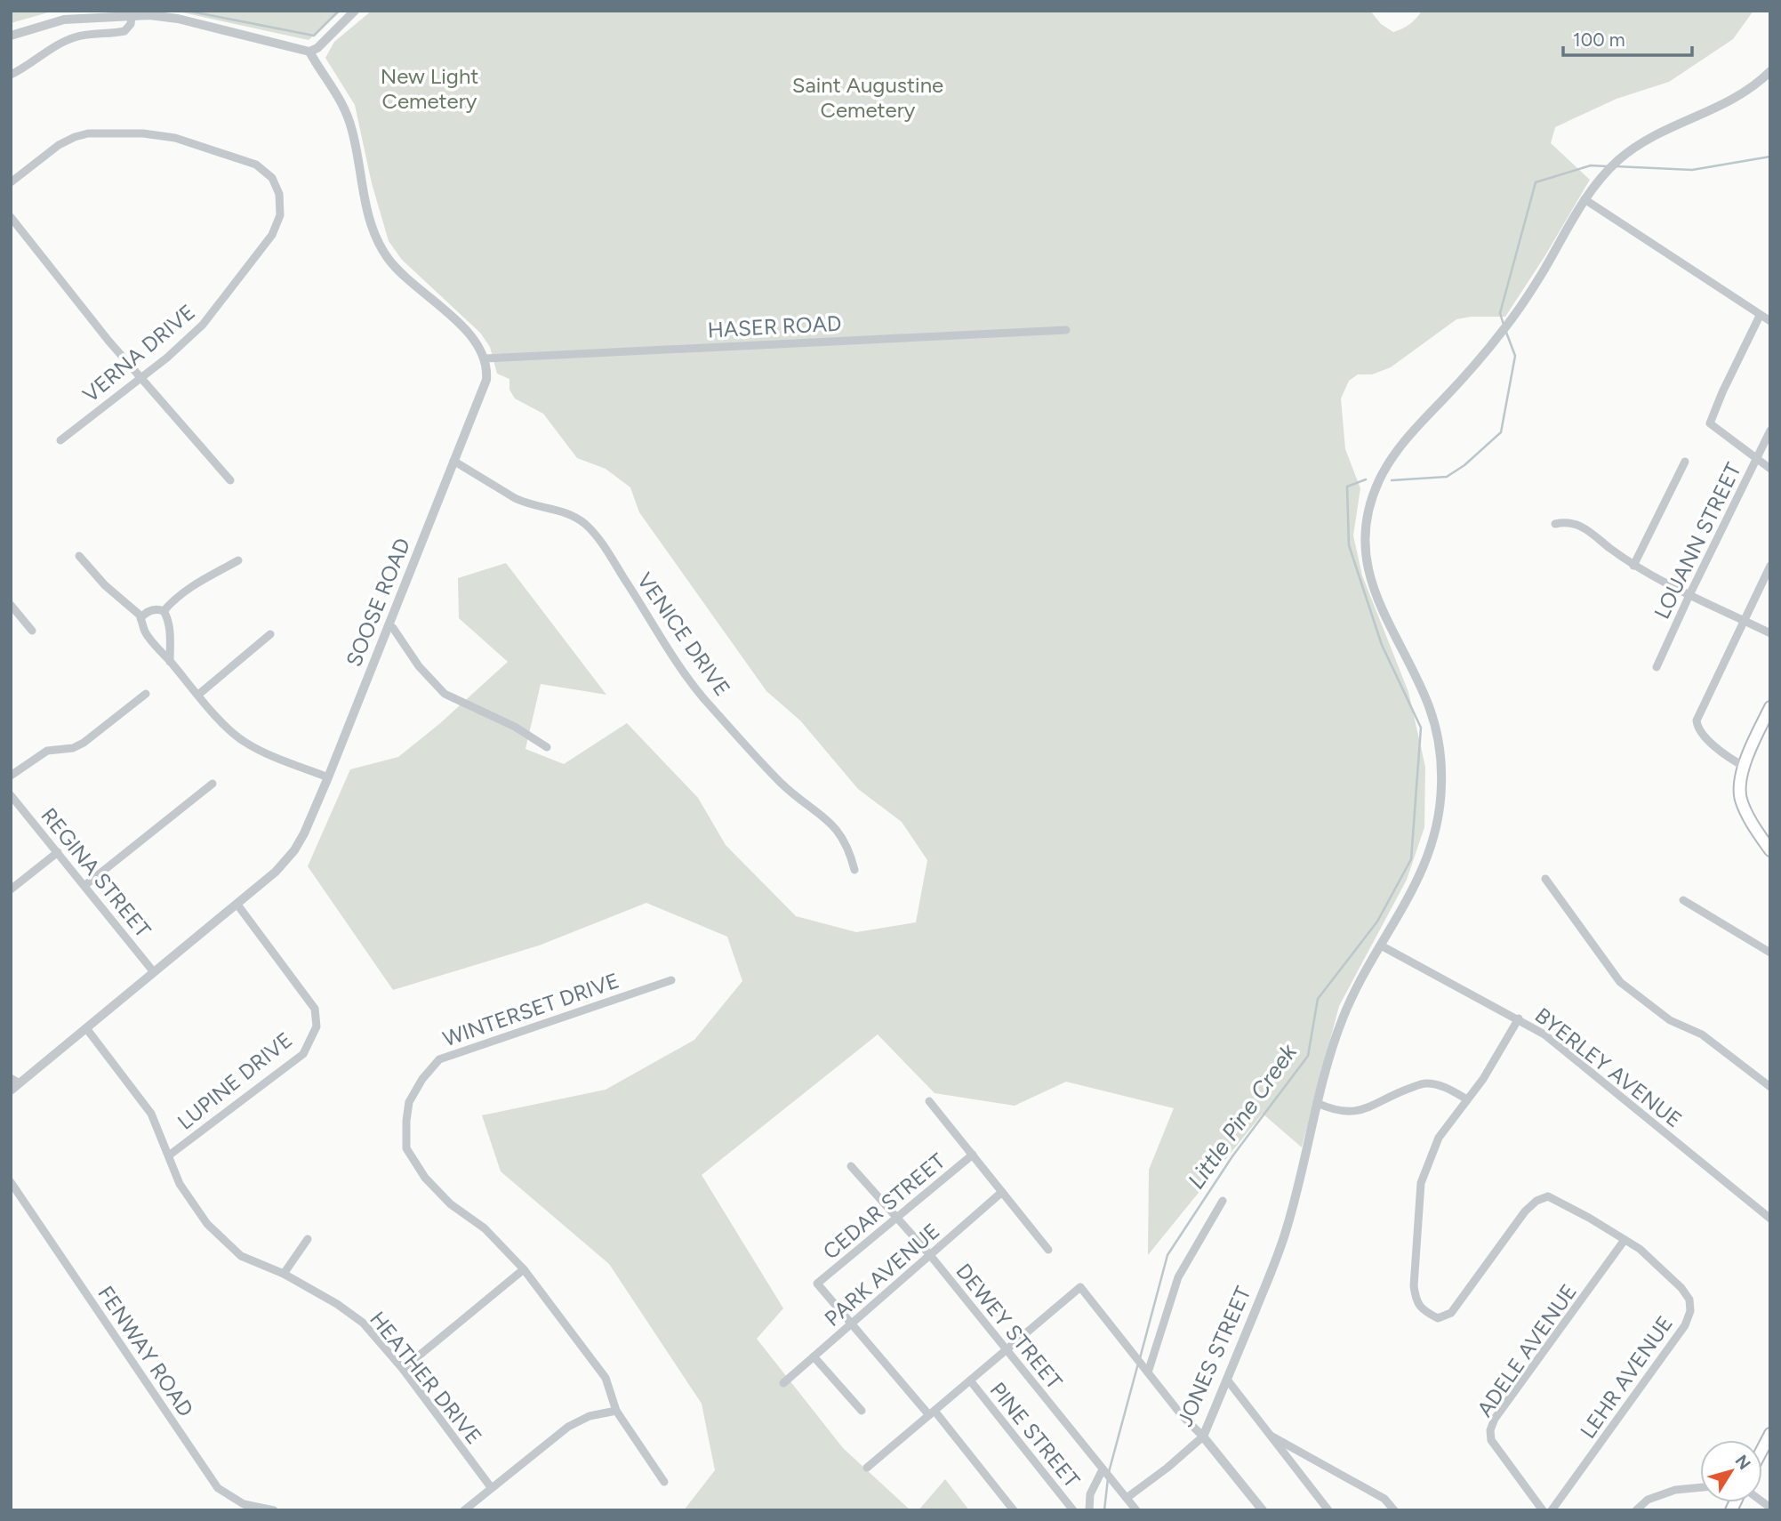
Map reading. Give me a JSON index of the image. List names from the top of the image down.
{
  "streets": {
    "street": [
      "HASER ROAD",
      "VERNA DRIVE",
      "LOUANN STREET",
      "SOOSE ROAD",
      "VENICE DRIVE",
      "REGINA STREET",
      "WINTERSET DRIVE",
      "BYERLEY AVENUE",
      "LUPINE DRIVE",
      "CEDAR STREET",
      "PARK AVENUE",
      "DEWEY STREET",
      "ADELE AVENUE",
      "FENWAY ROAD",
      "JONES STREET",
      "LEHR AVENUE",
      "HEATHER DRIVE",
      "PINE STREET"
    ]
  },
  "crossings": [
    ["HASER ROAD", "SOOSE ROAD"],
    ["SOOSE ROAD", "VENICE DRIVE"],
    ["SOOSE ROAD", "REGINA STREET"],
    ["SOOSE ROAD", "LUPINE DRIVE"],
    ["SOOSE ROAD", "HEATHER DRIVE"],
    ["BYERLEY AVENUE", "JONES STREET"],
    ["BYERLEY AVENUE", "LEHR AVENUE"],
    ["LUPINE DRIVE", "HEATHER DRIVE"],
    ["CEDAR STREET", "PARK AVENUE"],
    ["CEDAR STREET", "DEWEY STREET"],
    ["PARK AVENUE", "DEWEY STREET"],
    ["DEWEY STREET", "JONES STREET"],
    ["ADELE AVENUE", "LEHR AVENUE"]
  ],
  "water": ["Little Pine Creek"],
  "parks": ["New Light Cemetery", "Saint Augustine Cemetery"],
  "scale_bar": "100 m",
  "north": "top right"
}
